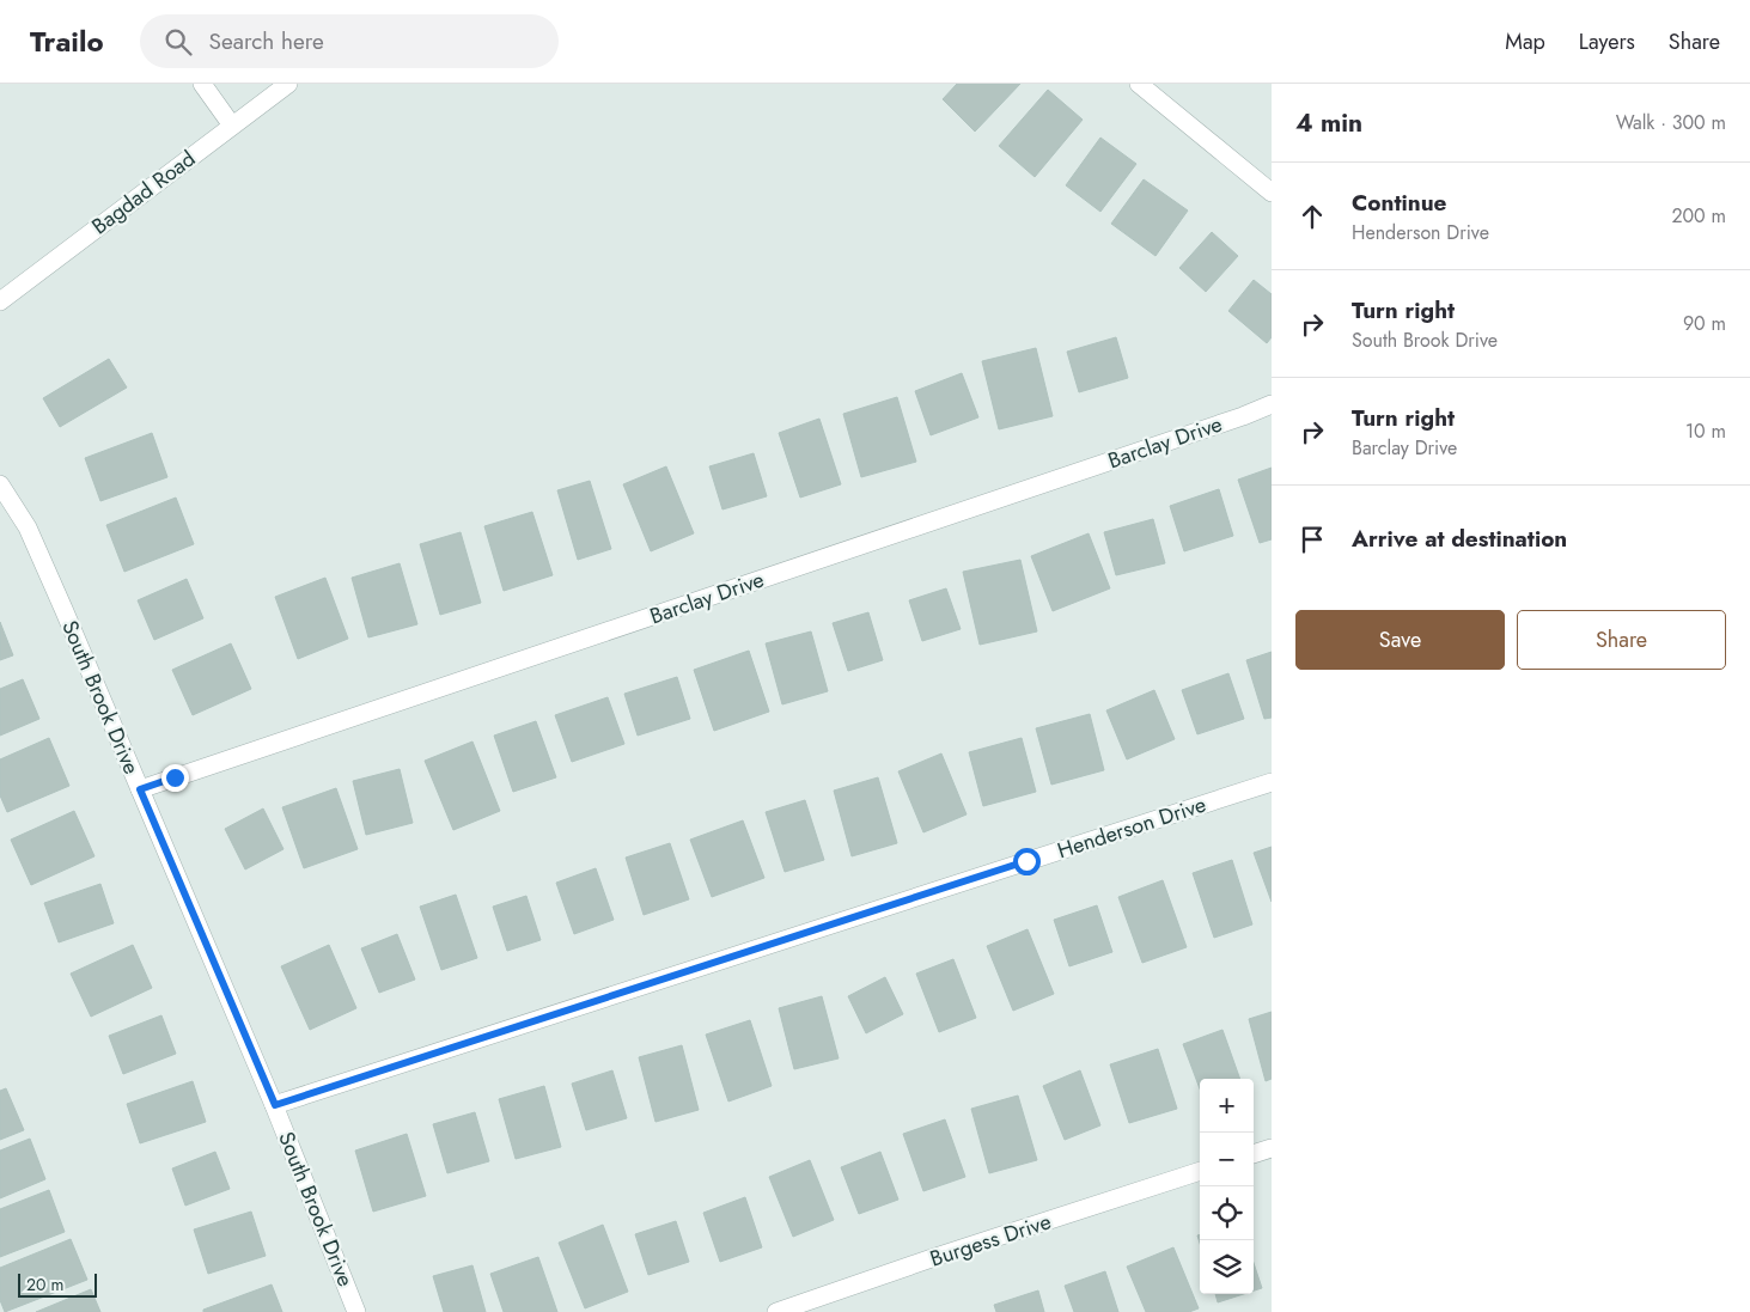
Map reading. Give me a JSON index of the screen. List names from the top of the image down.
{
  "streets": {
    "street": [
      "Bagdad Road",
      "Barclay Drive",
      "South Brook Drive",
      "Henderson Drive",
      "Burgess Drive"
    ]
  },
  "crossings": [
    ["Barclay Drive", "South Brook Drive"],
    ["South Brook Drive", "Henderson Drive"]
  ],
  "scale_bar": "20 m",
  "page": {
    "header": "Trailo",
    "search": "Search here",
    "nav": ["Map", "Layers", "Share"],
    "heading": ["4 min", "Walk · 300 m"],
    "list": [
      ["Continue", "Henderson Drive", "200 m"],
      ["Turn right", "South Brook Drive", "90 m"],
      ["Turn right", "Barclay Drive", "10 m"],
      "Arrive at destination"
    ],
    "buttons": ["Save", "Share"],
    "map_buttons": ["+", "−"],
    "scale": "20 m"
  }
}
